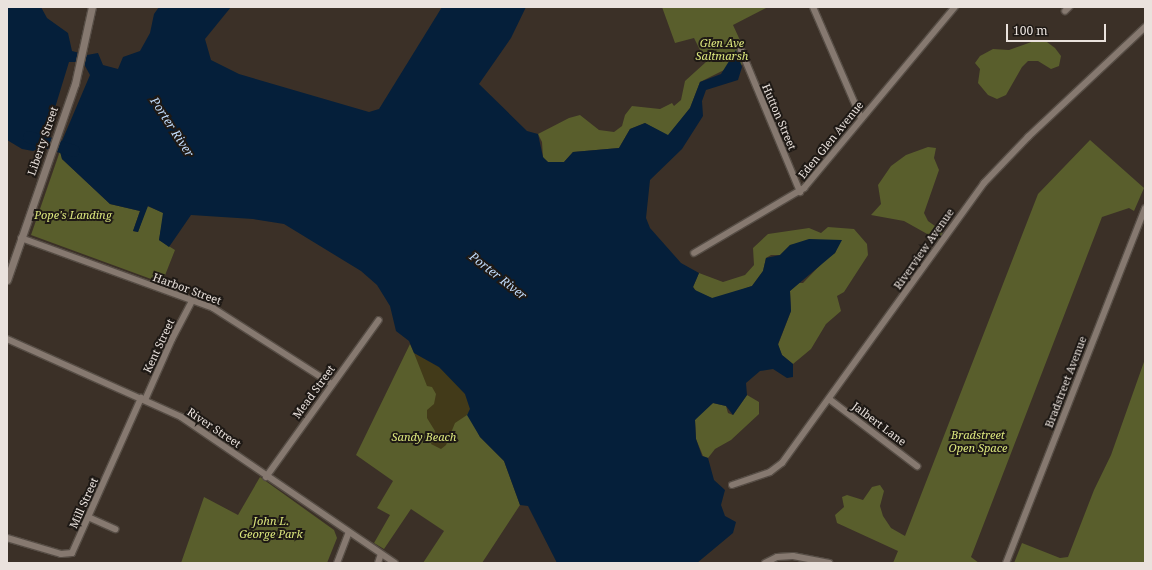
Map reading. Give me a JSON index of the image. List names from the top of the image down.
{
  "streets": {
    "street": [
      "Hutton Street",
      "Eden Glen Avenue",
      "Liberty Street",
      "Riverview Avenue",
      "Harbor Street",
      "Kent Street",
      "Bradstreet Avenue",
      "Mead Street",
      "Jalbert Lane",
      "River Street",
      "Mill Street"
    ]
  },
  "crossings": [
    ["Hutton Street", "Eden Glen Avenue"],
    ["Liberty Street", "Harbor Street"],
    ["Riverview Avenue", "Jalbert Lane"],
    ["Harbor Street", "Kent Street"],
    ["Harbor Street", "Mead Street"],
    ["Kent Street", "River Street"],
    ["Kent Street", "Mill Street"],
    ["Mead Street", "River Street"],
    ["River Street", "Mill Street"]
  ],
  "water": ["Porter River"],
  "parks": [
    "Glen Ave Saltmarsh",
    "Pope's Landing",
    "Bradstreet Open Space",
    "Sandy Beach",
    "John L. George Park"
  ],
  "scale_bar": "100 m"
}
